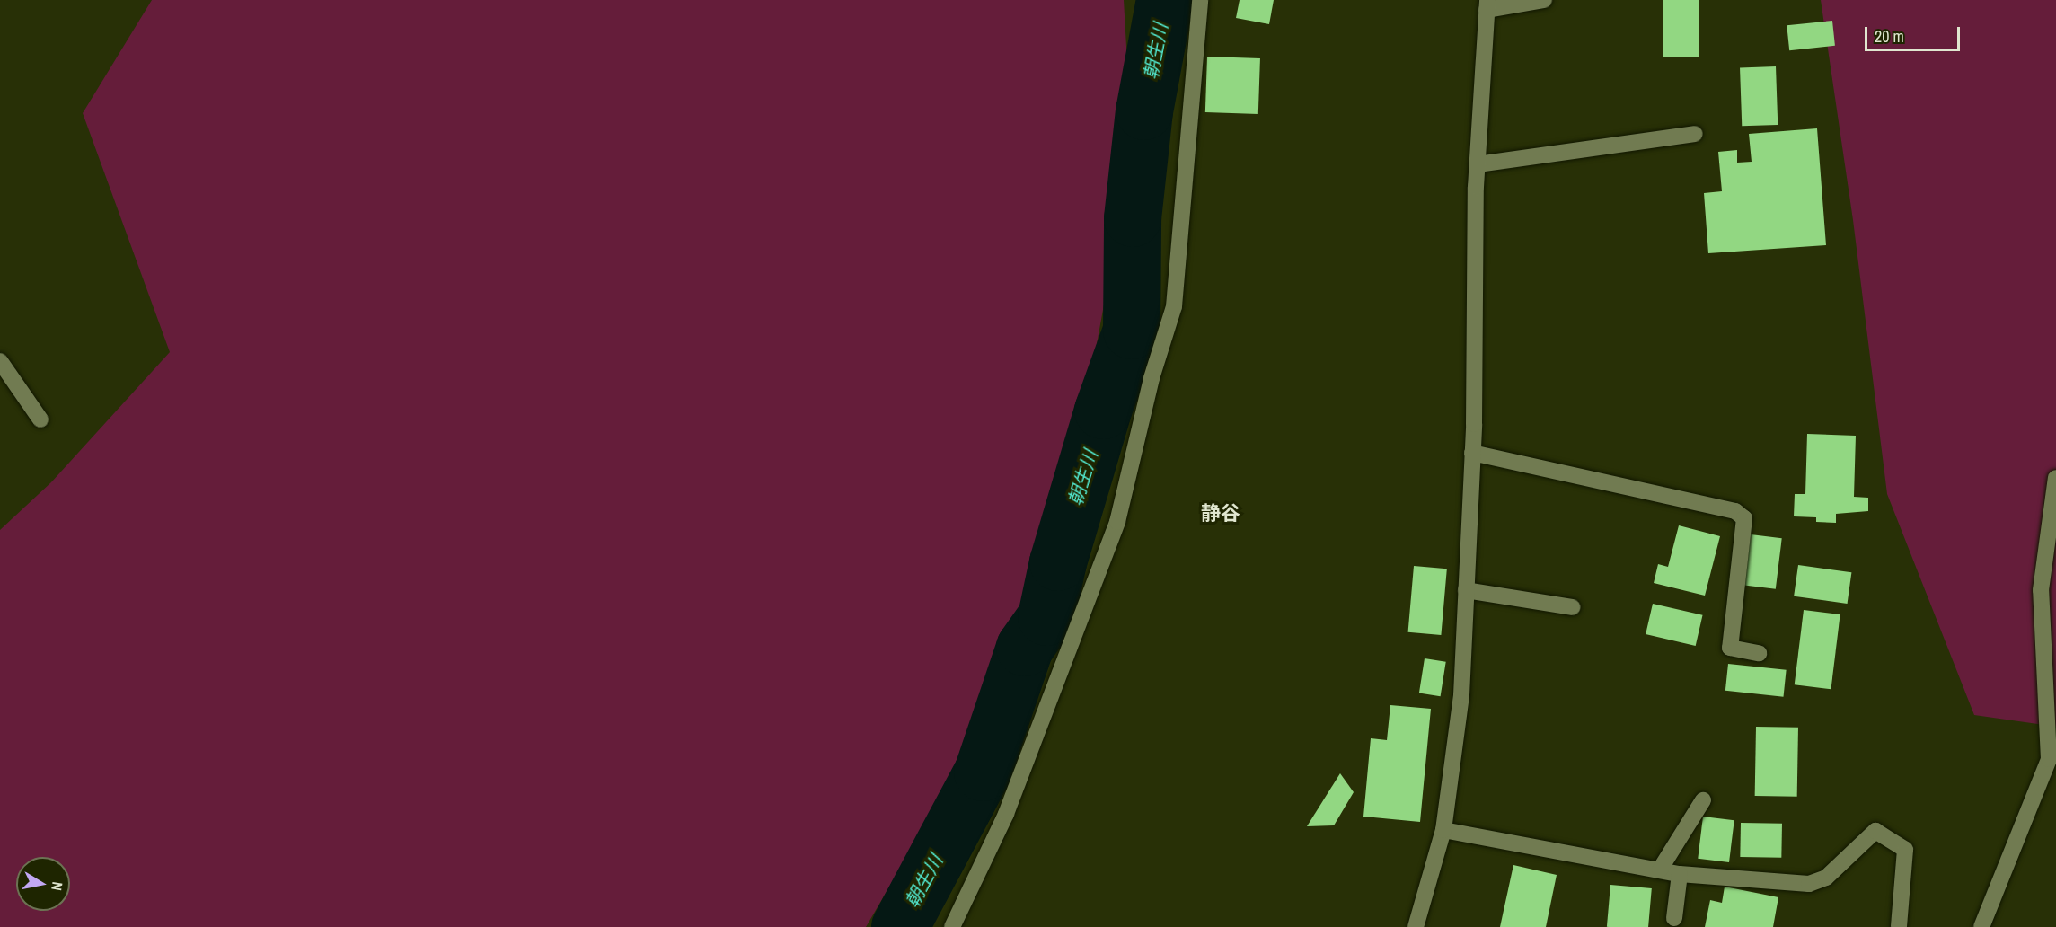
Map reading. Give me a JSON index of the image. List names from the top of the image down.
{
  "districts": ["静谷"],
  "water": ["朝生川"],
  "scale_bar": "20 m",
  "north": "right"
}
